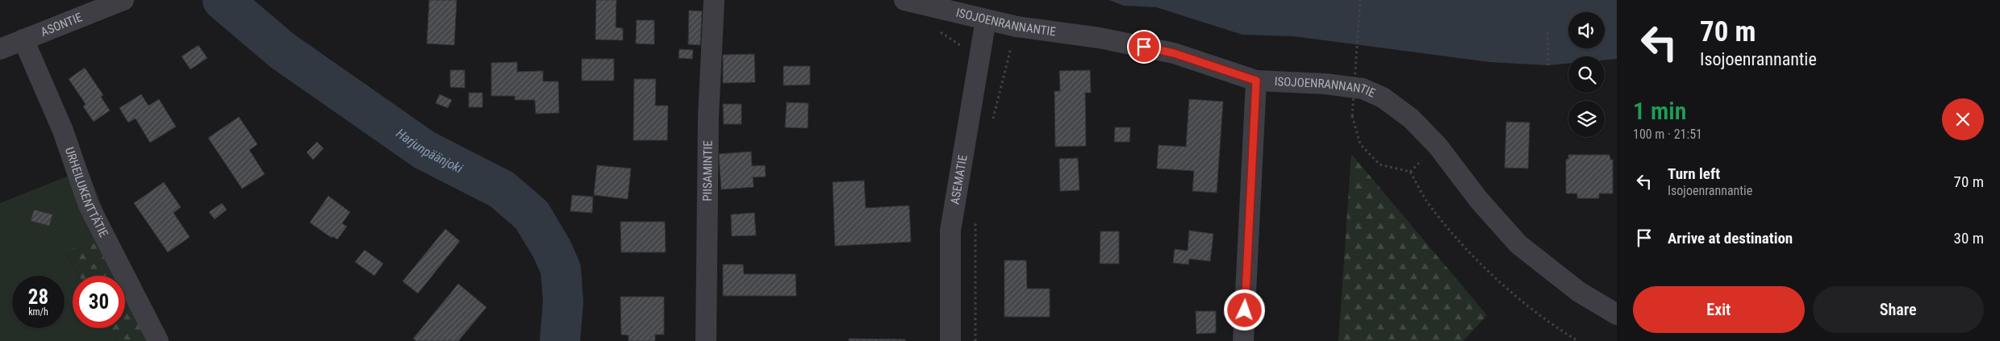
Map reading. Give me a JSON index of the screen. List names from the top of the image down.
{
  "streets": {
    "street": [
      "ISOJOENRANNANTIE",
      "ASONTIE",
      "PIISAMINTIE",
      "ASEMATIE",
      "URHEILUKENTTÄTIE"
    ]
  },
  "crossings": [
    ["ISOJOENRANNANTIE", "ASEMATIE"],
    ["ASONTIE", "URHEILUKENTTÄTIE"]
  ],
  "water": ["Harjunpäänjoki"],
  "page": {
    "turn": ["70 m", "Isojoenrannantie"],
    "heading": ["1 min", "100 m · 21:51"],
    "list": [
      {
        "name": "Turn left",
        "note": "Isojoenrannantie",
        "value": "70 m"
      },
      {
        "name": "Arrive at destination",
        "value": "30 m"
      }
    ],
    "speed": "28 km/h",
    "limit": "30",
    "buttons": ["Exit", "Share"]
  }
}
